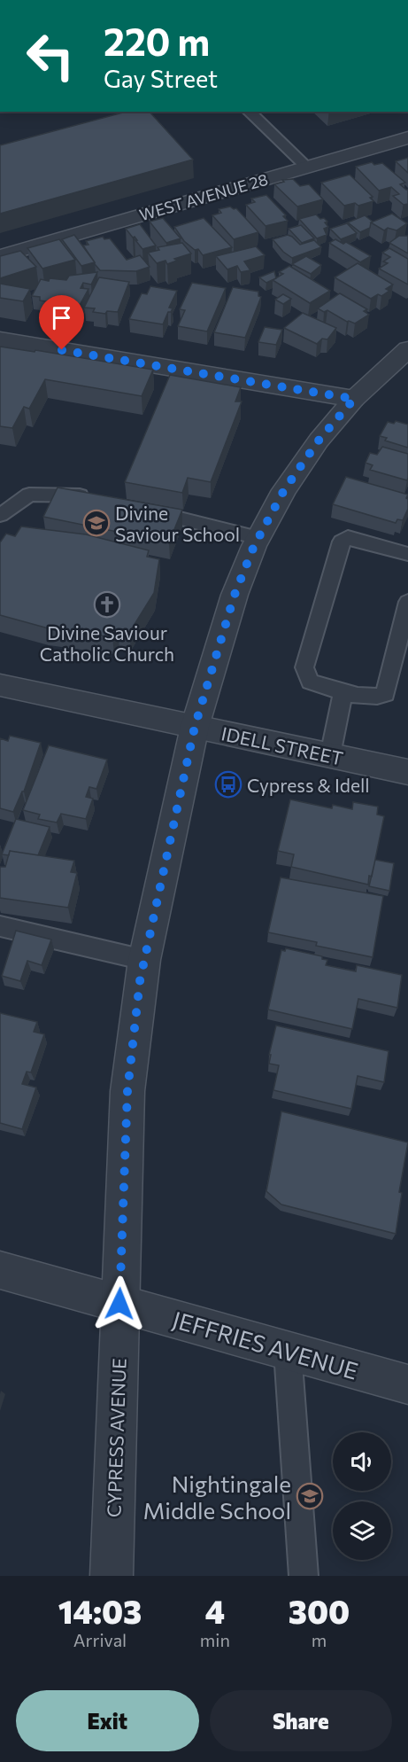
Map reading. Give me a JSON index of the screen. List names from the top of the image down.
{
  "streets": {
    "street": [
      "WEST AVENUE 28",
      "IDELL STREET",
      "JEFFRIES AVENUE",
      "CYPRESS AVENUE"
    ]
  },
  "crossings": [
    ["IDELL STREET", "CYPRESS AVENUE"],
    ["JEFFRIES AVENUE", "CYPRESS AVENUE"]
  ],
  "places": {
    "school or university": ["Divine Saviour School", "Nightingale Middle School"],
    "church": ["Divine Saviour Catholic Church"],
    "bus stop": ["Cypress & Idell"]
  },
  "page": {
    "turn": ["220 m", "Gay Street"],
    "eta": [
      "14:03",
      "Arrival",
      "4",
      "min",
      "300",
      "m"
    ],
    "buttons": ["Exit", "Share"]
  }
}
